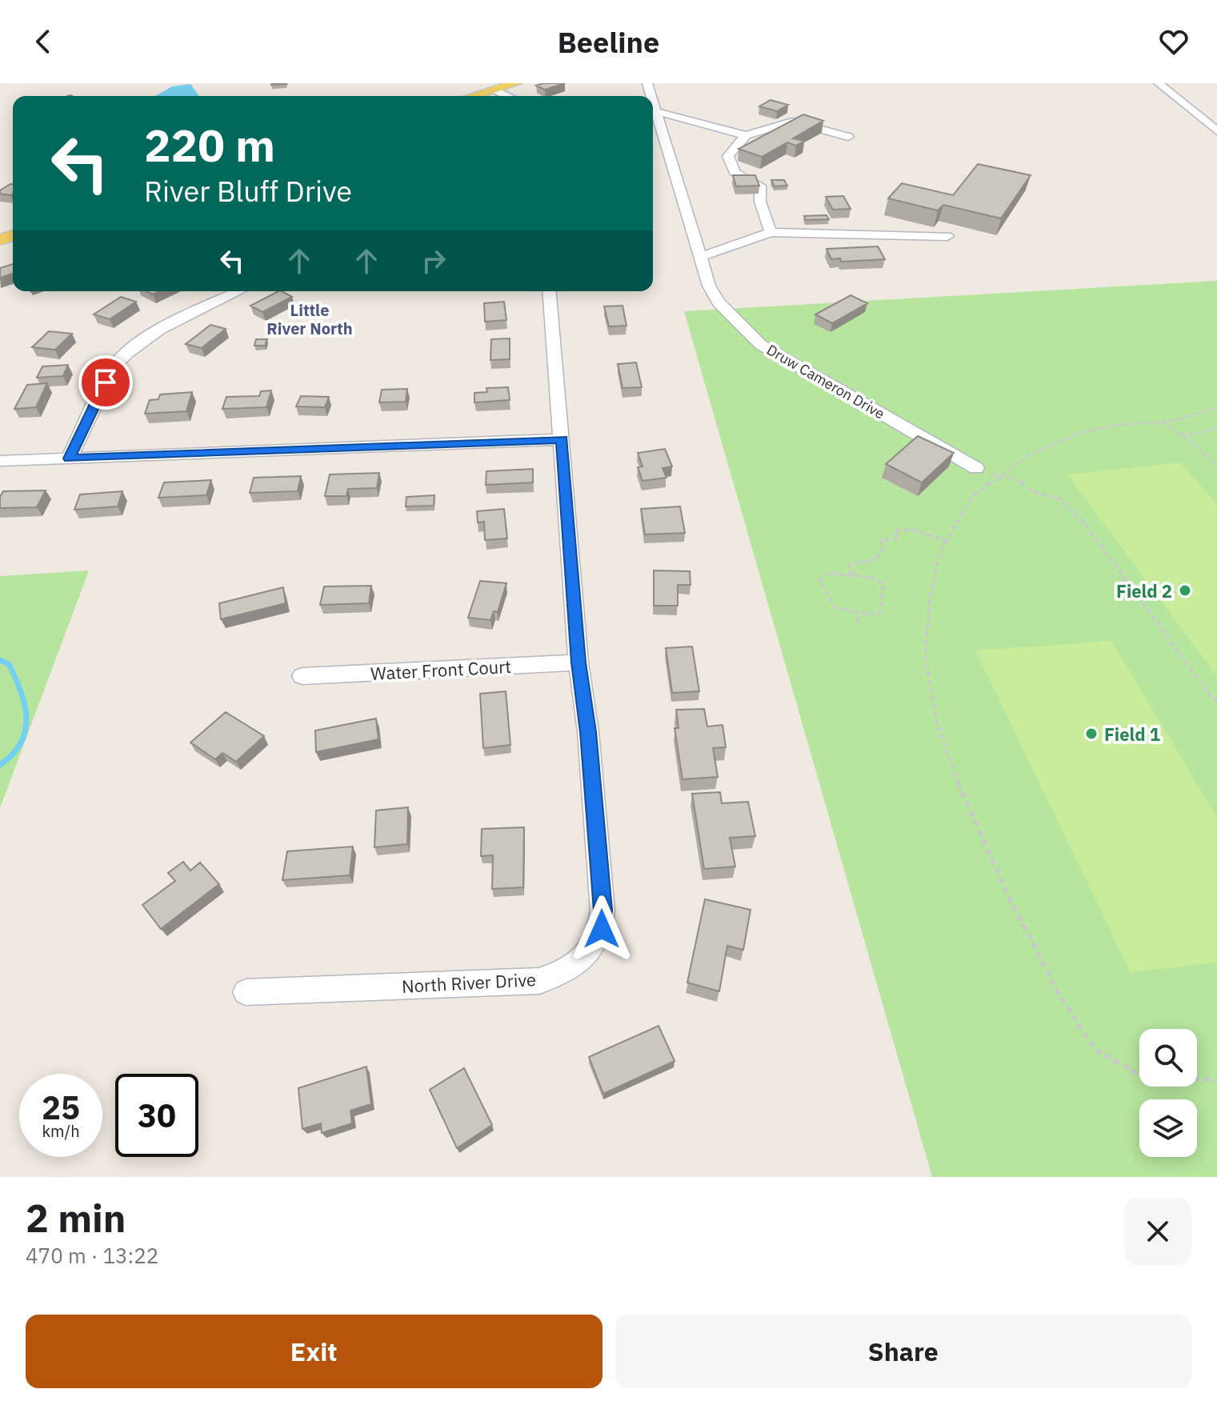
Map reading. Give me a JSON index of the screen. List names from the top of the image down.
{
  "streets": {
    "street": ["Druw Cameron Drive", "Water Front Court", "North River Drive"]
  },
  "crossings": [
    ["Water Front Court", "North River Drive"]
  ],
  "districts": ["Little River North"],
  "places": ["Field 2", "Field 1"],
  "page": {
    "header": "Beeline",
    "turn": ["220 m", "River Bluff Drive"],
    "speed": "25 km/h",
    "limit": "30",
    "heading": ["2 min", "470 m · 13:22"],
    "buttons": ["Exit", "Share"]
  }
}
